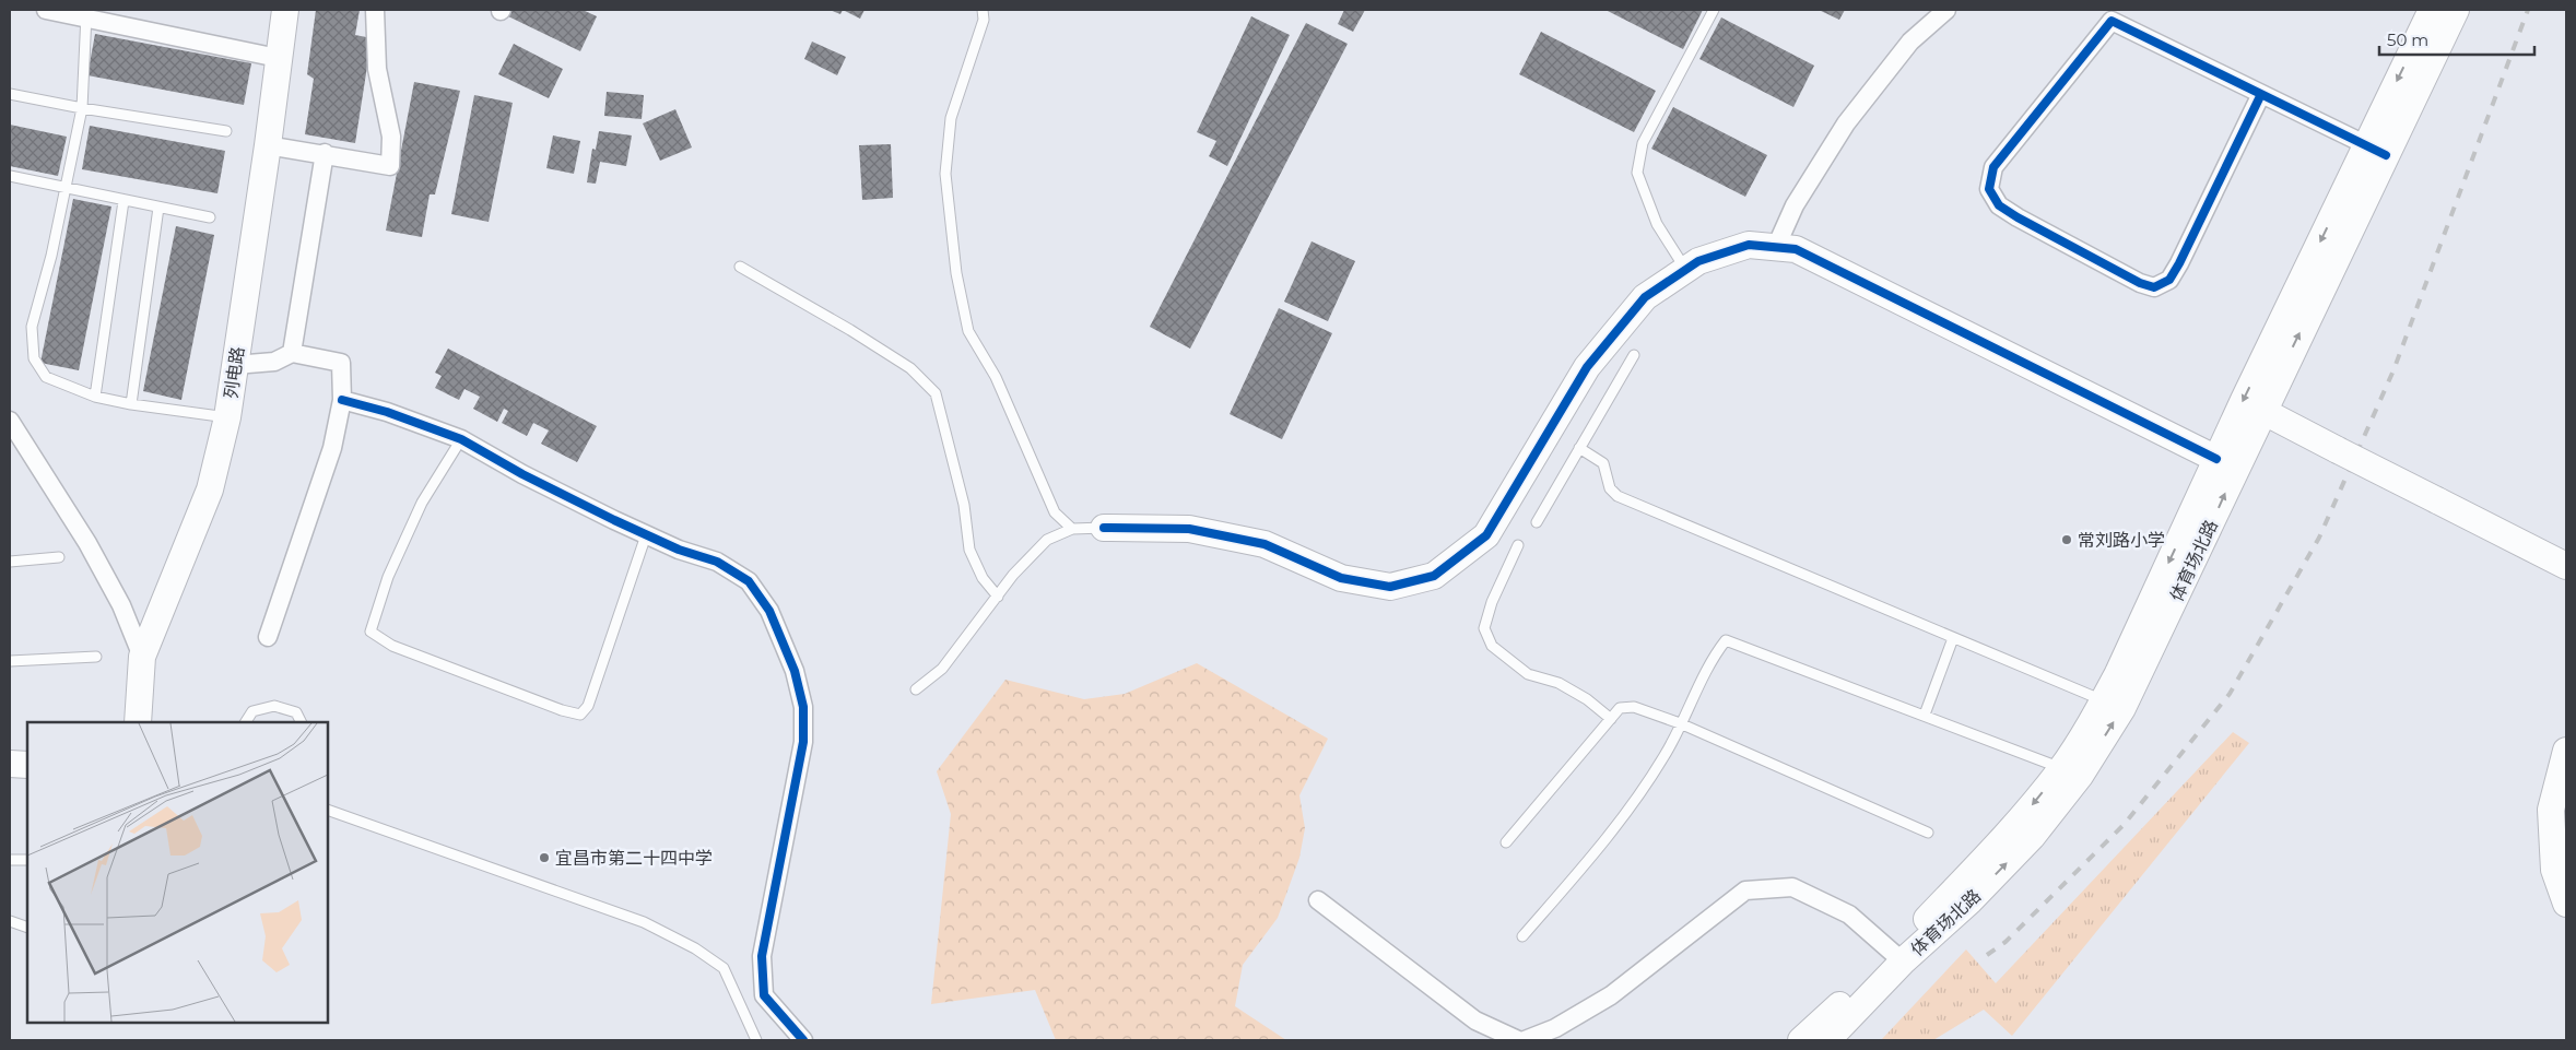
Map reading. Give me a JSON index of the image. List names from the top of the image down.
{
  "streets": {
    "street": ["列电路", "体育场北路"]
  },
  "places": ["常刘路小学", "宜昌市第二十四中学"],
  "scale_bar": "50 m"
}
